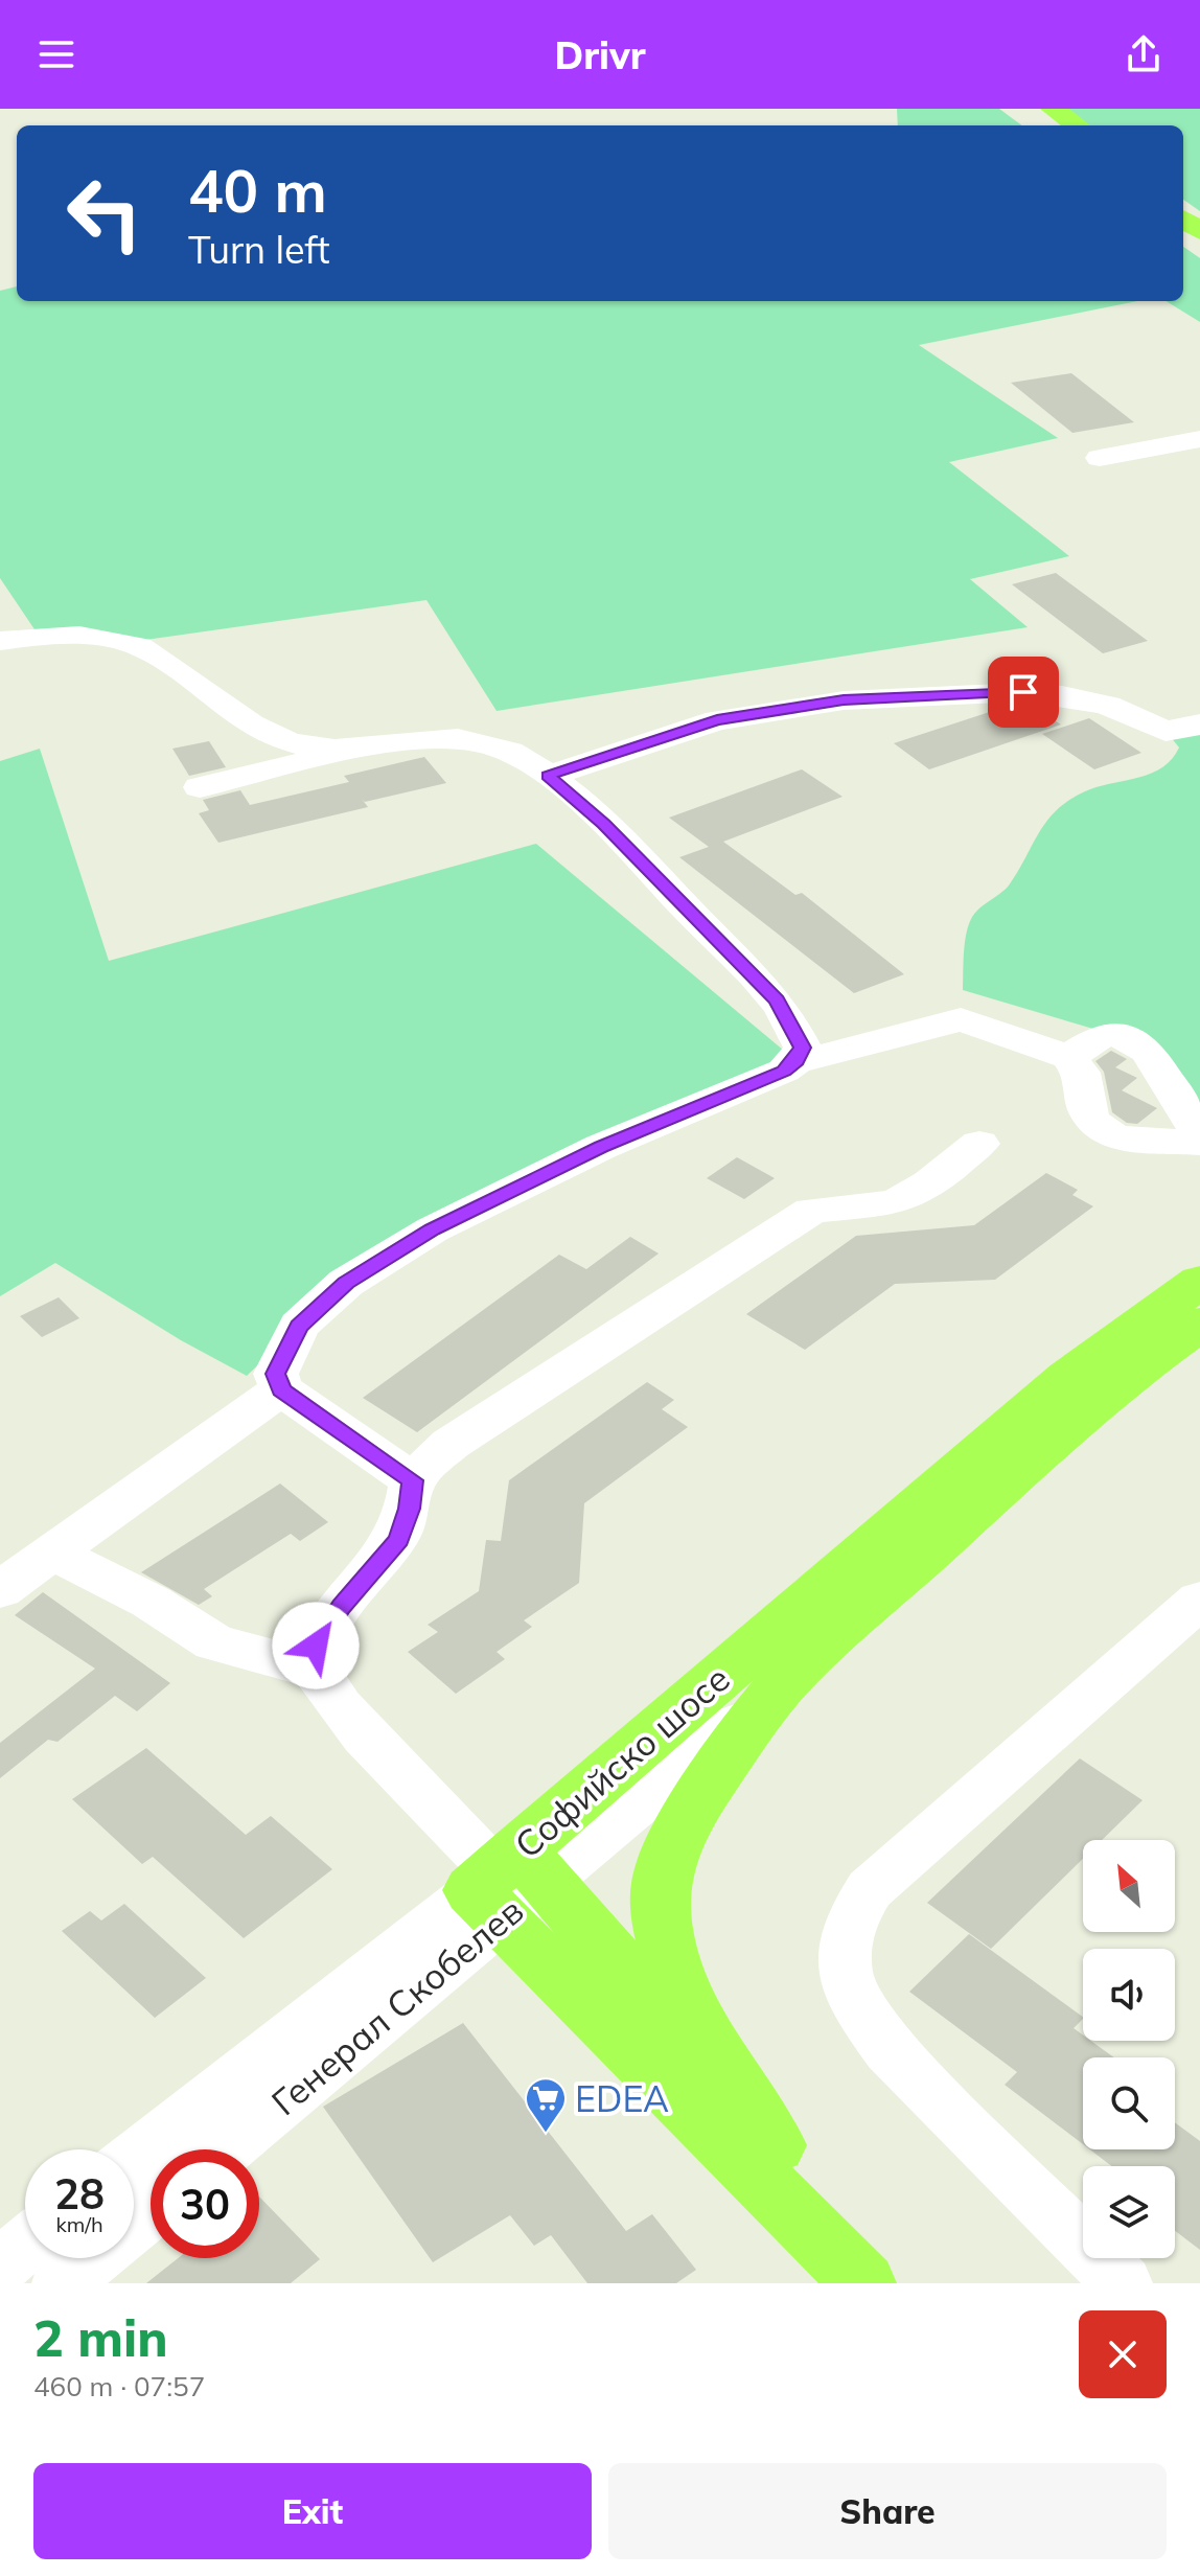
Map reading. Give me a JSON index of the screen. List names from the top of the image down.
{
  "streets": {
    "main road": ["Софийско шосе"],
    "street": ["Генерал Скобелев"]
  },
  "crossings": [
    ["Софийско шосе", "Генерал Скобелев"]
  ],
  "places": {
    "supermarket": ["EDEA"]
  },
  "north": "top left",
  "page": {
    "header": "Drivr",
    "turn": ["40 m", "Turn left"],
    "speed": "28 km/h",
    "limit": "30",
    "heading": ["2 min", "460 m · 07:57"],
    "buttons": ["Exit", "Share"]
  }
}
